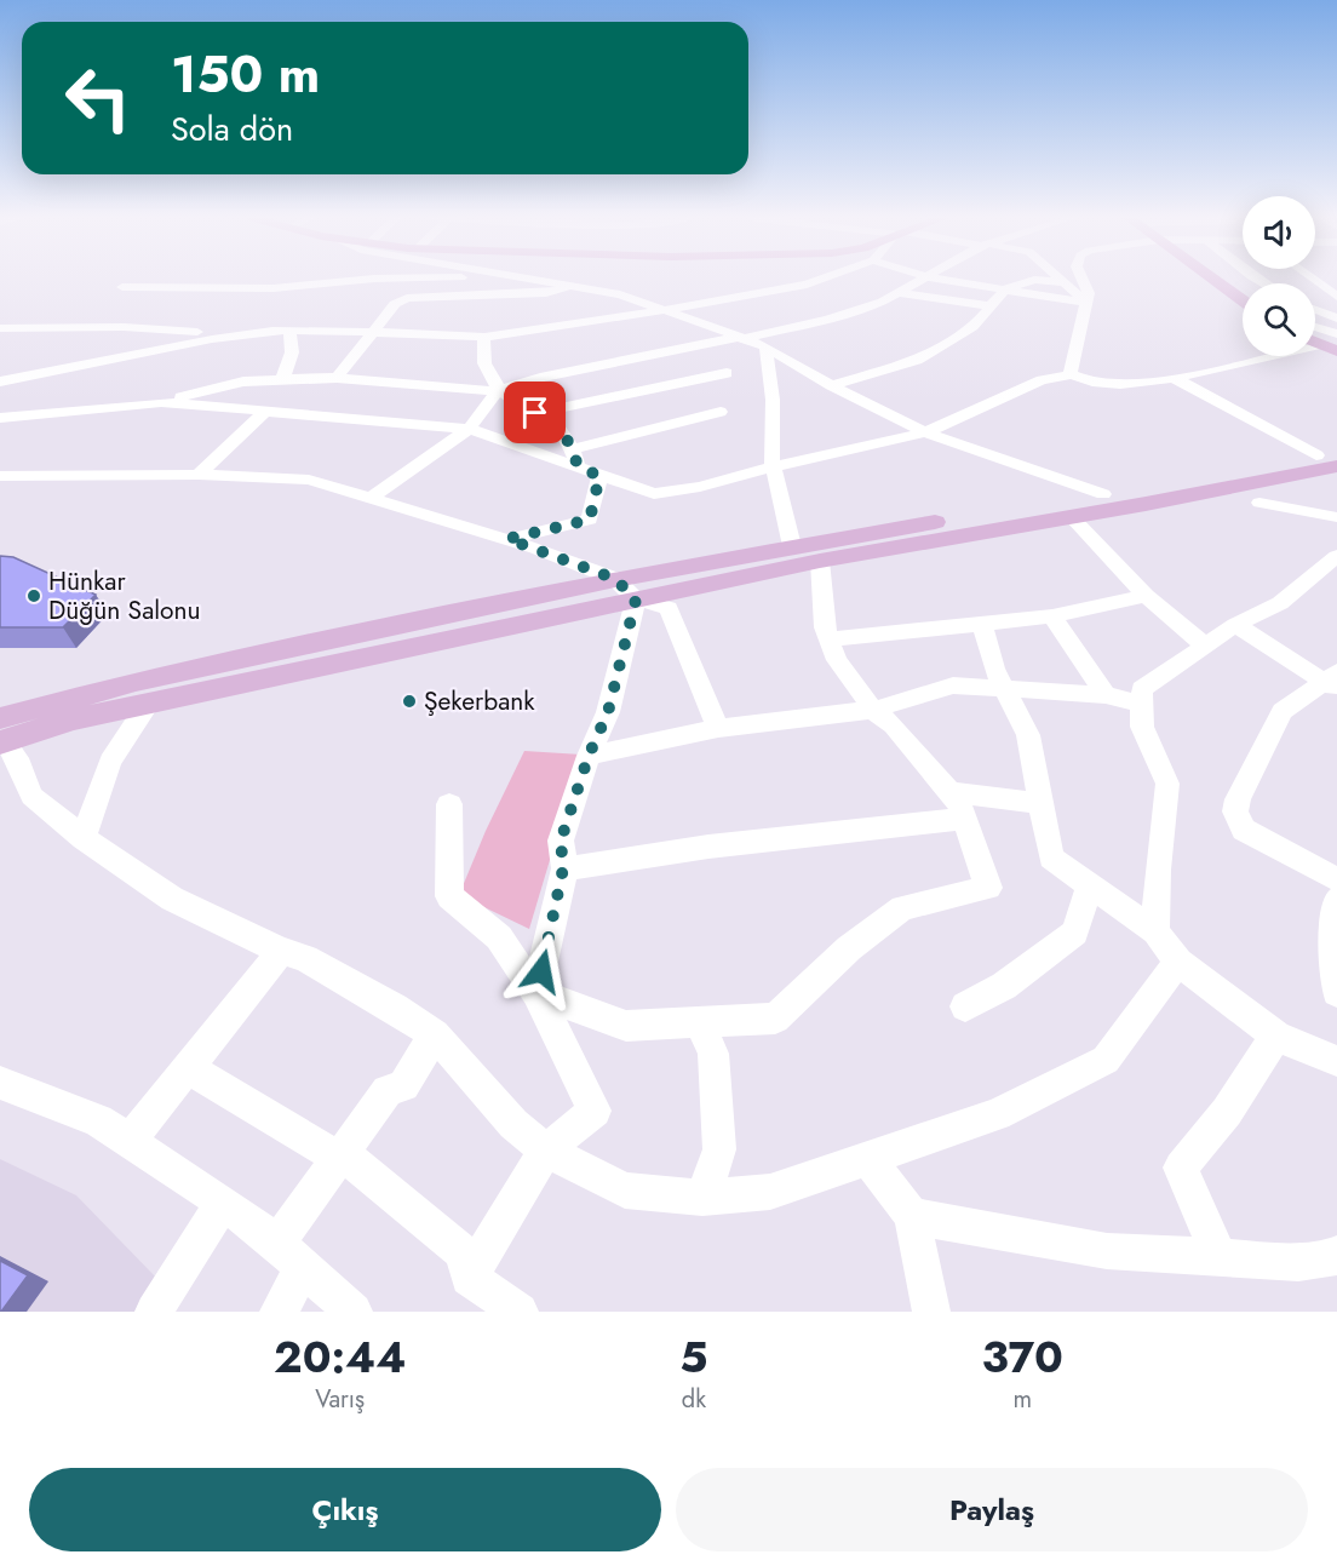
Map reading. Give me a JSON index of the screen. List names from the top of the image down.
{
  "places": ["Hünkar Düğün Salonu", "Şekerbank"],
  "page": {
    "turn": ["150 m", "Sola dön"],
    "eta": [
      "20:44",
      "Varış",
      "5",
      "dk",
      "370",
      "m"
    ],
    "buttons": ["Çıkış", "Paylaş"]
  }
}
